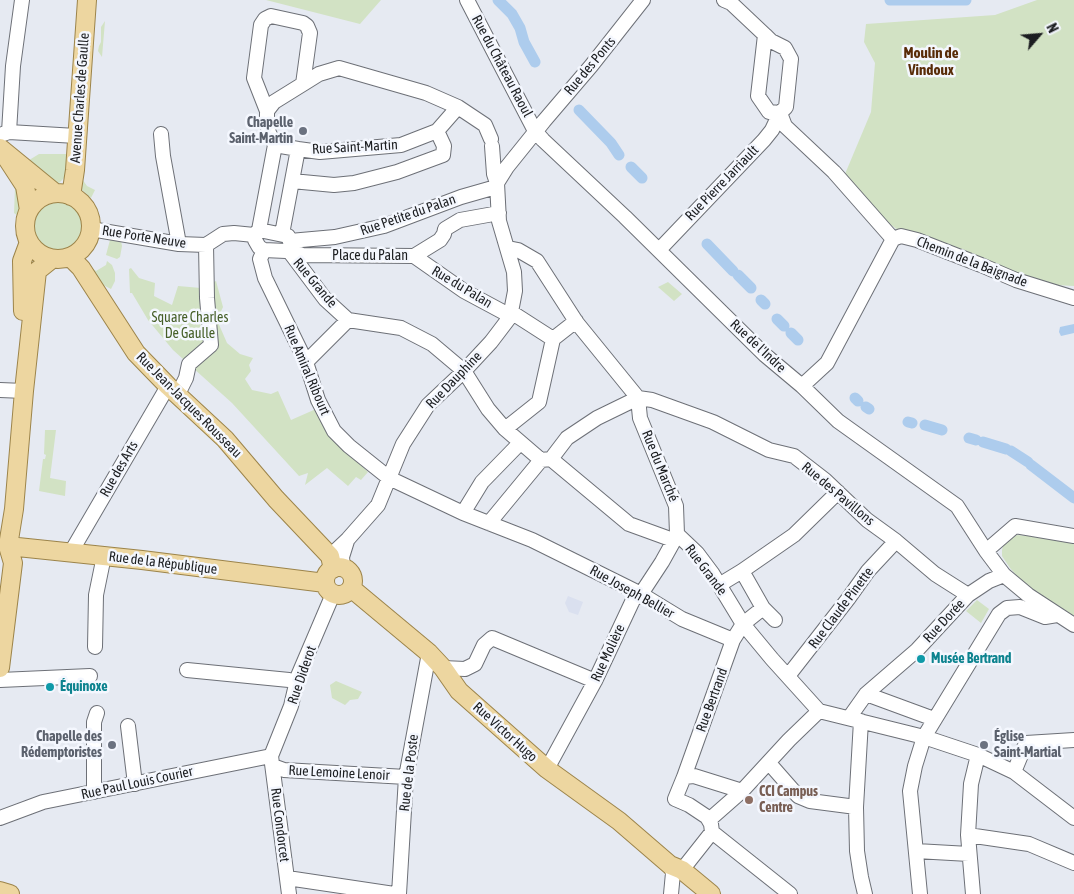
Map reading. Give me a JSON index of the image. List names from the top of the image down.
{
  "streets": {
    "main road": [
      "Avenue Charles de Gaulle",
      "Rue Jean-Jacques Rousseau",
      "Rue de la République",
      "Rue Victor Hugo"
    ],
    "street": [
      "Rue du Château Raoul",
      "Rue des Ponts",
      "Rue Saint-Martin",
      "Rue Pierre Jarriault",
      "Rue Petite du Palan",
      "Rue Porte Neuve",
      "Place du Palan",
      "Chemin de la Baignade",
      "Rue Grande",
      "Rue du Palan",
      "Rue de l'Indre",
      "Rue Amiral Ribourt",
      "Rue Dauphine",
      "Rue du Marché",
      "Rue des Arts",
      "Rue des Pavillons",
      "Rue Joseph Bellier",
      "Rue Claude Pinette",
      "Rue Dorée",
      "Rue Molière",
      "Rue Diderot",
      "Rue Bertrand",
      "Rue Lemoine Lenoir",
      "Rue de la Poste",
      "Rue Paul Louis Courier",
      "Rue Condorcet"
    ]
  },
  "crossings": [
    ["Rue du Château Raoul", "Rue des Ponts"],
    ["Rue du Château Raoul", "Rue de l'Indre"],
    ["Rue des Ponts", "Rue Petite du Palan"],
    ["Rue des Ponts", "Rue de l'Indre"],
    ["Avenue Charles de Gaulle", "Rue Porte Neuve"],
    ["Avenue Charles de Gaulle", "Rue Jean-Jacques Rousseau"],
    ["Rue Pierre Jarriault", "Rue de l'Indre"],
    ["Rue Petite du Palan", "Rue Porte Neuve"],
    ["Rue Petite du Palan", "Place du Palan"],
    ["Rue Petite du Palan", "Rue Grande"],
    ["Rue Porte Neuve", "Place du Palan"],
    ["Rue Porte Neuve", "Rue Grande"],
    ["Rue Porte Neuve", "Rue Jean-Jacques Rousseau"],
    ["Rue Porte Neuve", "Rue des Arts"],
    ["Place du Palan", "Rue Grande"],
    ["Place du Palan", "Rue du Palan"],
    ["Rue Grande", "Rue Dauphine"],
    ["Rue Grande", "Rue du Marché"],
    ["Rue Grande", "Rue Claude Pinette"],
    ["Rue Grande", "Rue Molière"],
    ["Rue Grande", "Rue Bertrand"],
    ["Rue du Palan", "Rue Dauphine"],
    ["Rue de l'Indre", "Rue Dorée"],
    ["Rue Amiral Ribourt", "Rue Dauphine"],
    ["Rue Amiral Ribourt", "Rue Joseph Bellier"],
    ["Rue Dauphine", "Rue Diderot"],
    ["Rue Jean-Jacques Rousseau", "Rue des Arts"],
    ["Rue Jean-Jacques Rousseau", "Rue de la République"],
    ["Rue Jean-Jacques Rousseau", "Rue Diderot"],
    ["Rue Jean-Jacques Rousseau", "Rue Victor Hugo"],
    ["Rue du Marché", "Rue des Pavillons"],
    ["Rue du Marché", "Rue Molière"],
    ["Rue des Arts", "Rue de la République"],
    ["Rue des Pavillons", "Rue Claude Pinette"],
    ["Rue des Pavillons", "Rue Dorée"],
    ["Rue de la République", "Rue Diderot"],
    ["Rue de la République", "Rue Victor Hugo"],
    ["Rue Joseph Bellier", "Rue Molière"],
    ["Rue Joseph Bellier", "Rue Bertrand"],
    ["Rue Molière", "Rue Victor Hugo"],
    ["Rue Diderot", "Rue Victor Hugo"],
    ["Rue Diderot", "Rue Lemoine Lenoir"],
    ["Rue Diderot", "Rue Paul Louis Courier"],
    ["Rue Diderot", "Rue Condorcet"],
    ["Rue Victor Hugo", "Rue de la Poste"],
    ["Rue Lemoine Lenoir", "Rue de la Poste"],
    ["Rue Lemoine Lenoir", "Rue Paul Louis Courier"],
    ["Rue Lemoine Lenoir", "Rue Condorcet"],
    ["Rue Paul Louis Courier", "Rue Condorcet"]
  ],
  "districts": ["Moulin de Vindoux"],
  "parks": ["Square Charles De Gaulle"],
  "places": [
    "Chapelle Saint-Martin",
    "Musée Bertrand",
    "Équinoxe",
    "Chapelle des Rédemptoristes",
    "Église Saint-Martial",
    "CCI Campus Centre"
  ],
  "north": "top right"
}
